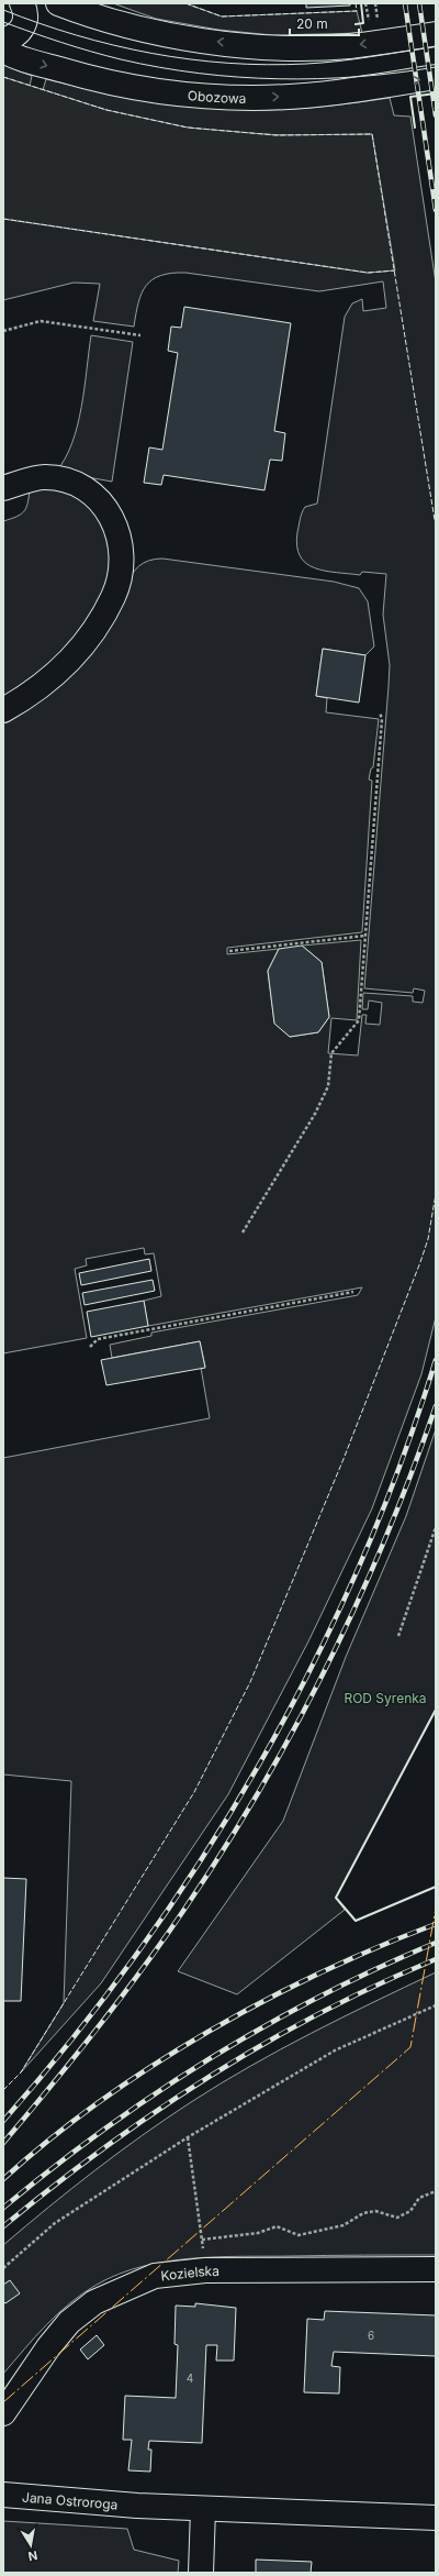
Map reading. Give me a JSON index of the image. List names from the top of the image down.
{
  "streets": {
    "street": ["Obozowa", "Kozielska", "Jana Ostroroga"]
  },
  "parks": ["ROD Syrenka"],
  "house_numbers": ["6", "4"],
  "scale_bar": "20 m",
  "north": "bottom"
}
